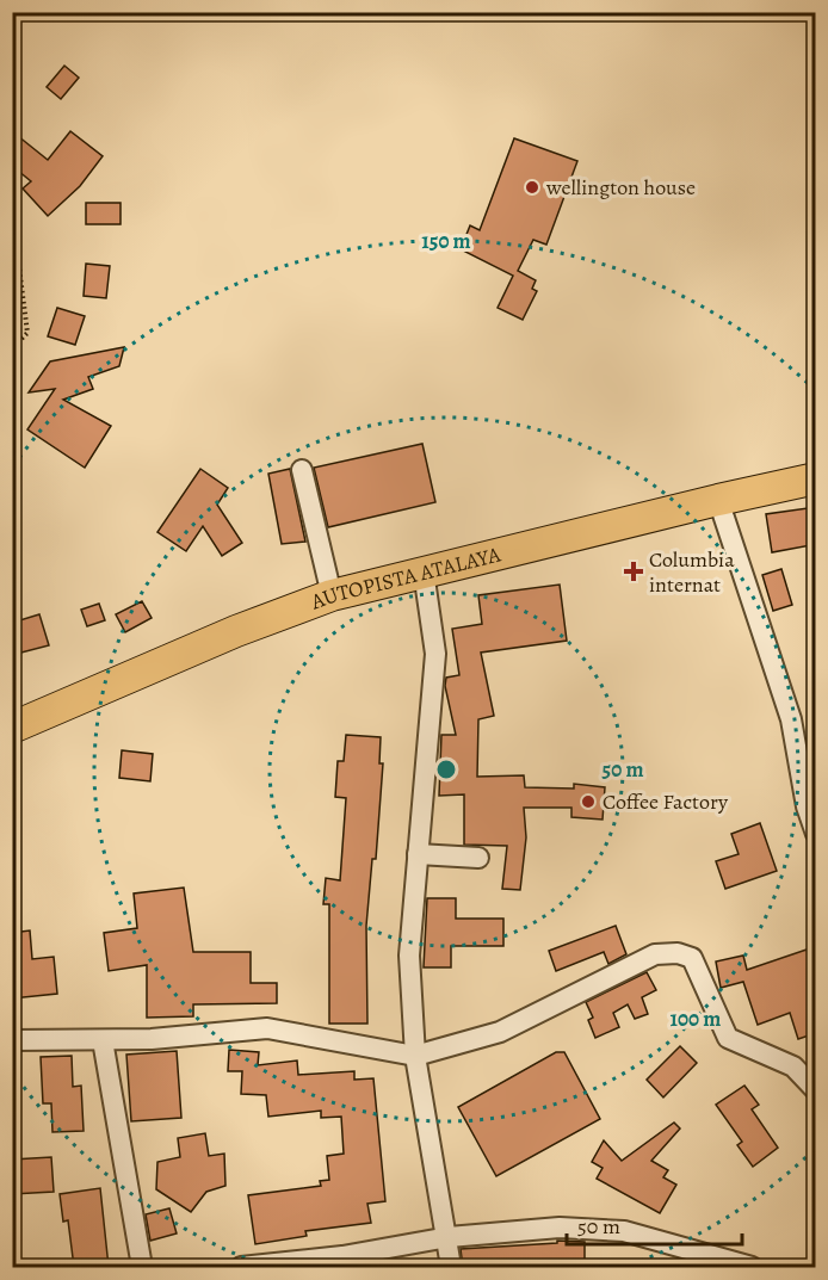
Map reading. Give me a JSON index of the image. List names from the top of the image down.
{
  "streets": {
    "main road": ["AUTOPISTA ATALAYA"]
  },
  "places": {
    "other": ["wellington house", "Coffee Factory"],
    "health": ["Columbia internat"]
  },
  "scale_bar": "50 m",
  "rings": ["150 m", "50 m", "100 m"]
}
